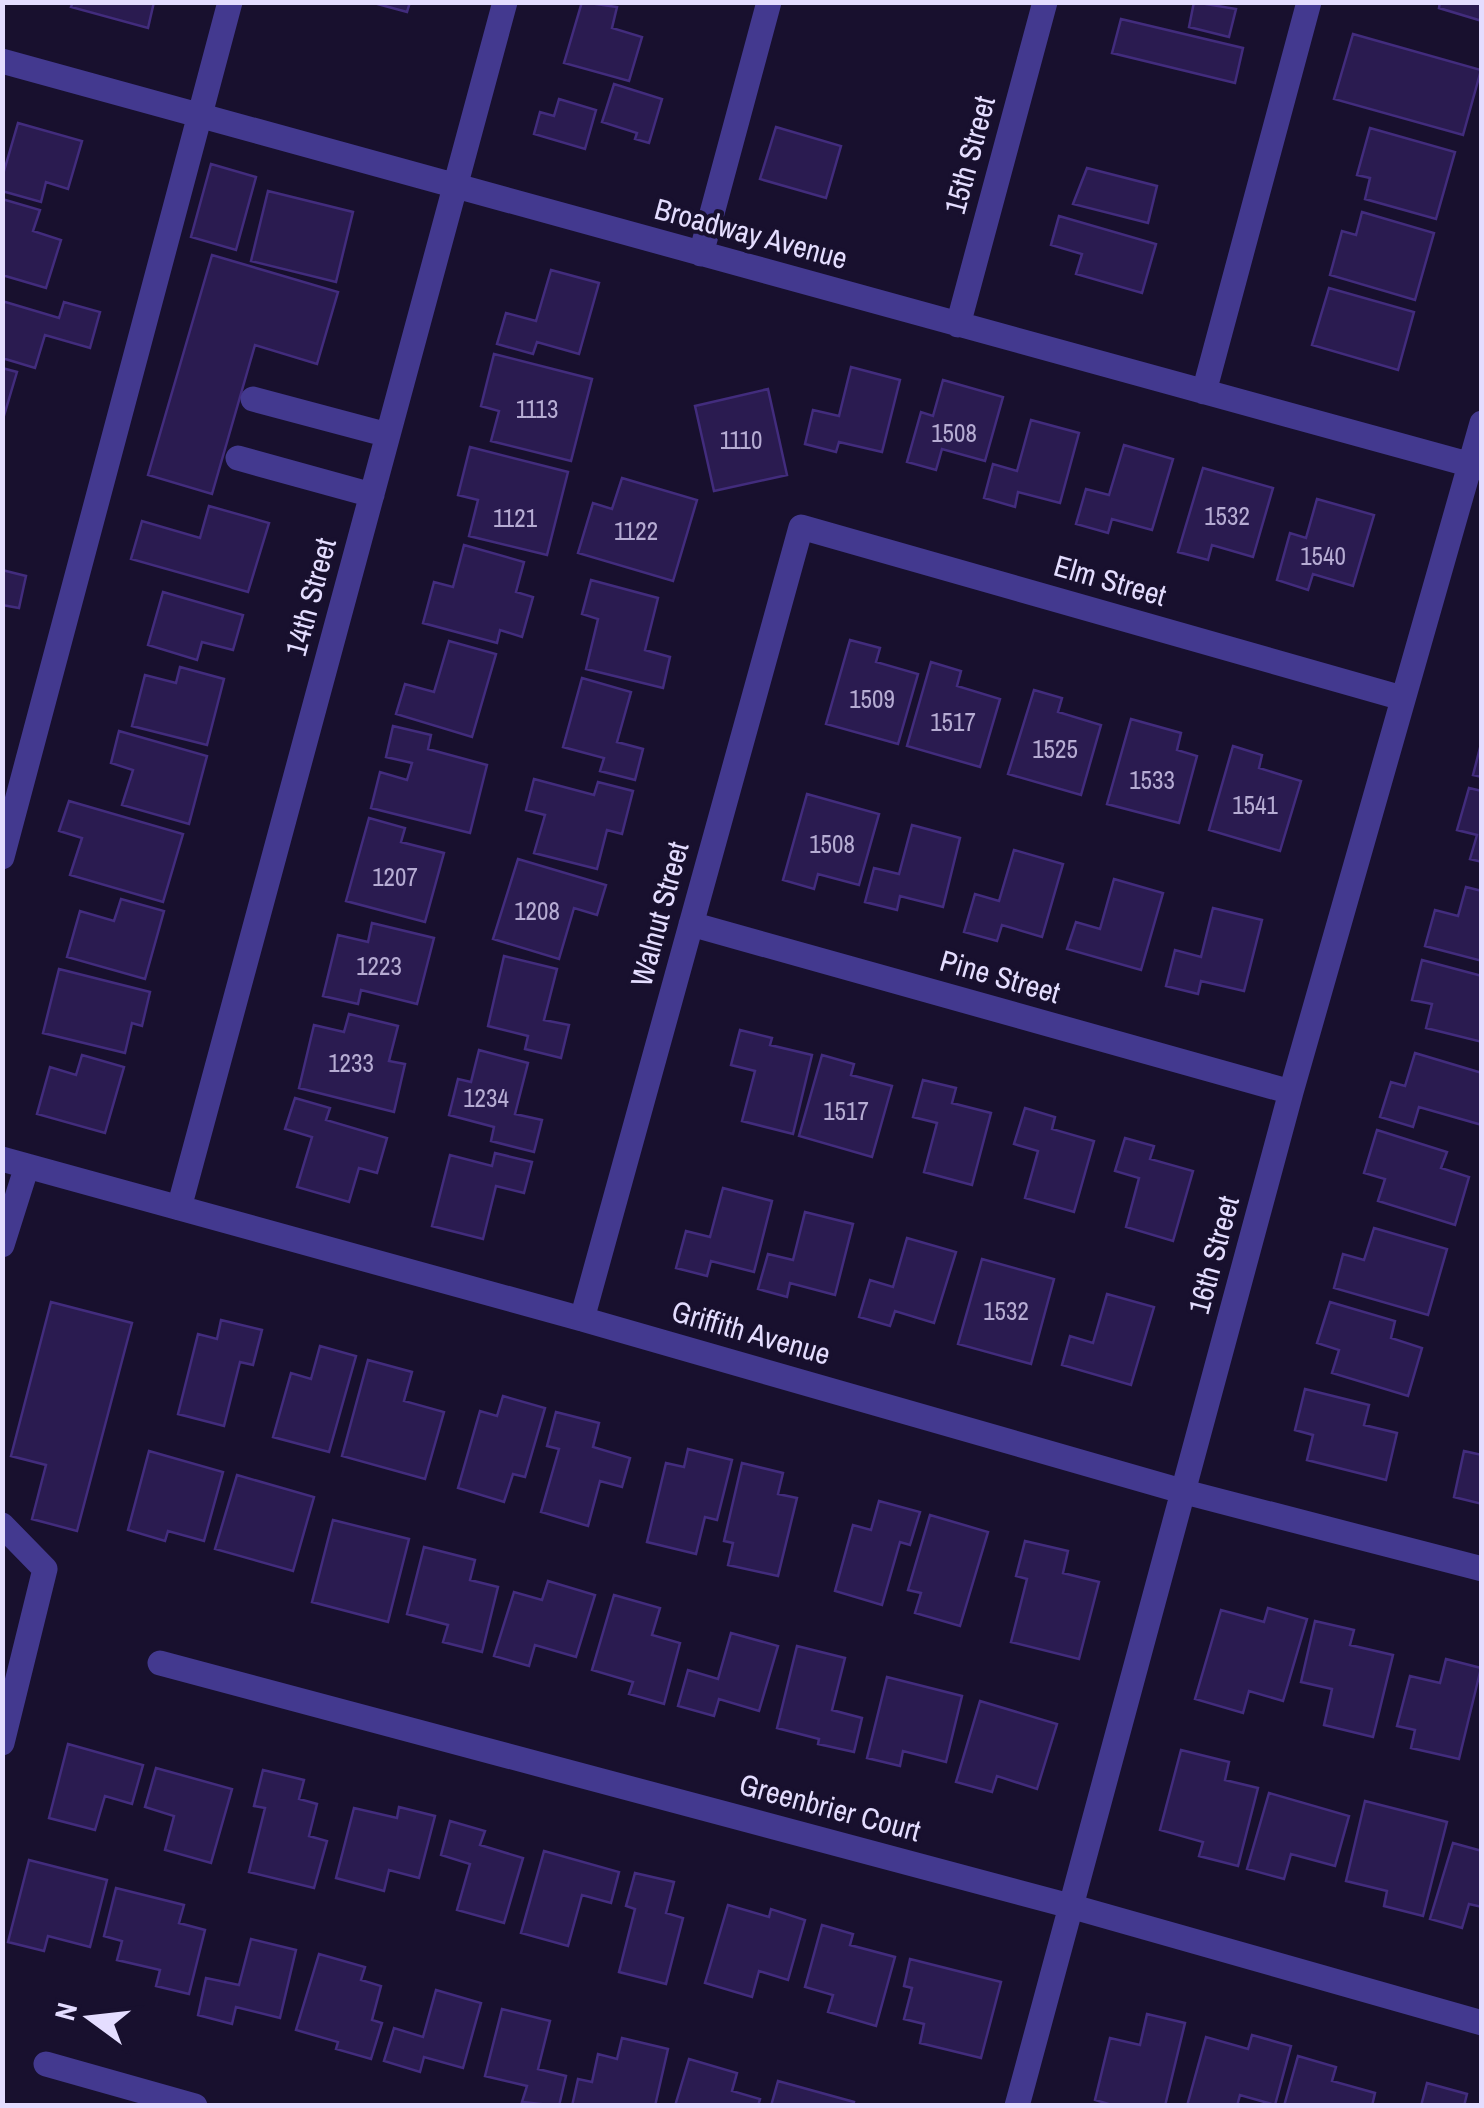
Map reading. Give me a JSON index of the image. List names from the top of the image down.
{
  "streets": {
    "street": [
      "15th Street",
      "Broadway Avenue",
      "Elm Street",
      "14th Street",
      "Walnut Street",
      "Pine Street",
      "16th Street",
      "Griffith Avenue",
      "Greenbrier Court"
    ]
  },
  "crossings": [
    ["15th Street", "Broadway Avenue"],
    ["Broadway Avenue", "14th Street"],
    ["Broadway Avenue", "16th Street"],
    ["Elm Street", "Walnut Street"],
    ["Elm Street", "16th Street"],
    ["14th Street", "Griffith Avenue"],
    ["Walnut Street", "Pine Street"],
    ["Walnut Street", "Griffith Avenue"],
    ["Pine Street", "16th Street"],
    ["16th Street", "Griffith Avenue"],
    ["16th Street", "Greenbrier Court"]
  ],
  "house_numbers": [
    "1113",
    "1508",
    "1110",
    "1532",
    "1121",
    "1122",
    "1540",
    "1509",
    "1517",
    "1525",
    "1533",
    "1541",
    "1508",
    "1207",
    "1208",
    "1223",
    "1233",
    "1234",
    "1517",
    "1532"
  ],
  "north": "left"
}
